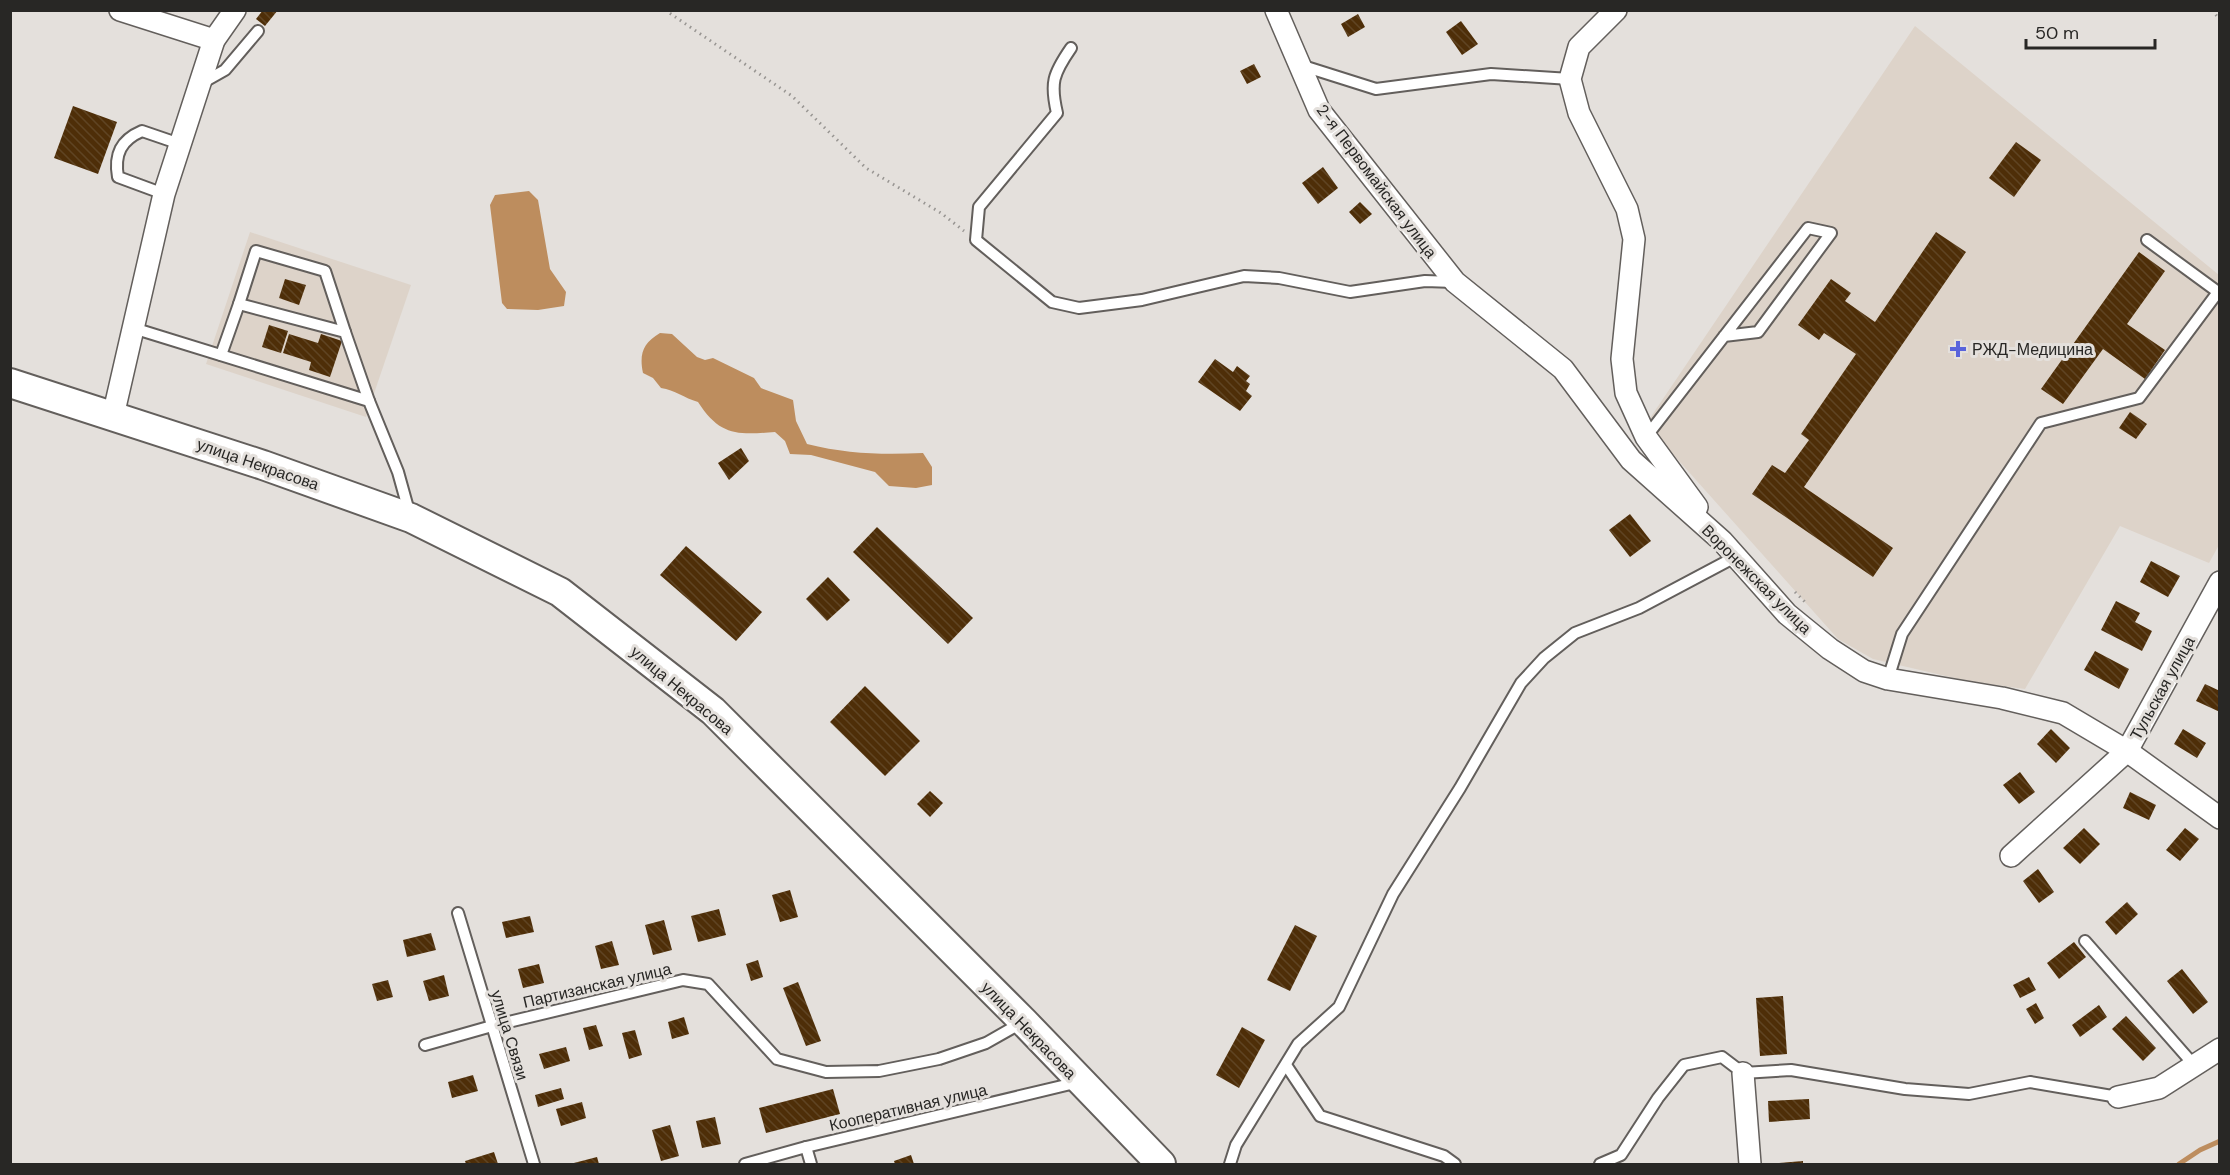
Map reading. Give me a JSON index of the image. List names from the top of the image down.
{
  "streets": {
    "main road": ["улица Некрасова"],
    "street": ["2-я Первомайская улица", "Воронежская улица", "Тульская улица"],
    "lane": ["Партизанская улица", "улица Связи", "Кооперативная улица"]
  },
  "crossings": [
    ["2-я Первомайская улица", "Воронежская улица"],
    ["улица Некрасова", "Партизанская улица"],
    ["улица Некрасова", "Кооперативная улица"],
    ["Воронежская улица", "Тульская улица"],
    ["Партизанская улица", "улица Связи"]
  ],
  "places": {
    "health": ["РЖД-Медицина"]
  },
  "scale_bar": "50 m"
}
